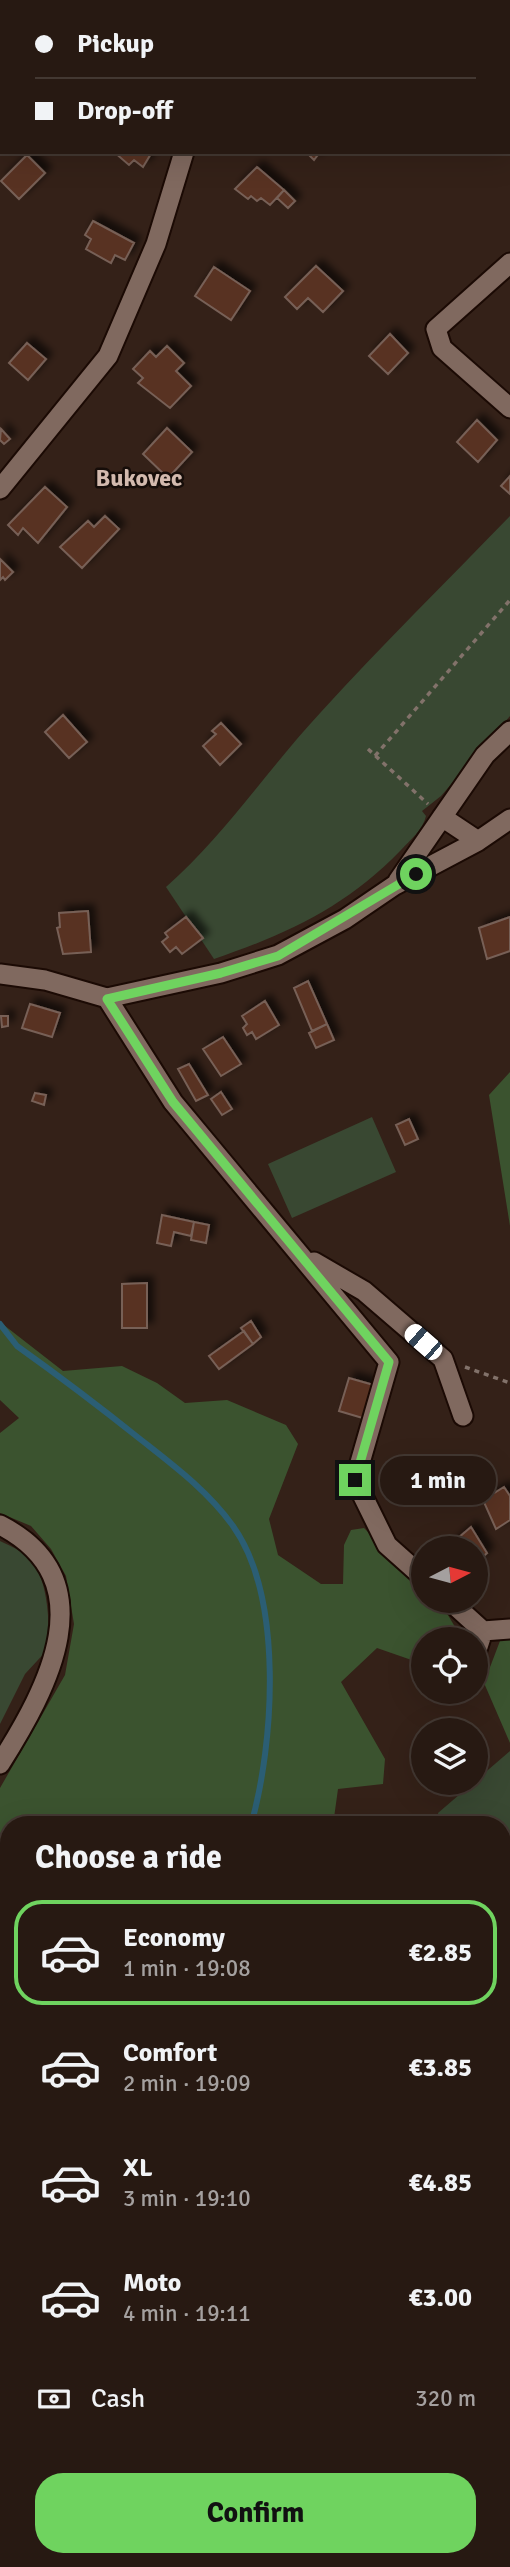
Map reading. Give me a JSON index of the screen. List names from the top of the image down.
{
  "districts": ["Bukovec"],
  "north": "right",
  "page": {
    "banner": ["Pickup", "Drop-off"],
    "bubble": "1 min",
    "heading": "Choose a ride",
    "list": [
      {
        "name": "Economy",
        "note": "1 min · 19:08",
        "value": "€2.85"
      },
      {
        "name": "Comfort",
        "note": "2 min · 19:09",
        "value": "€3.85"
      },
      {
        "name": "XL",
        "note": "3 min · 19:10",
        "value": "€4.85"
      },
      {
        "name": "Moto",
        "note": "4 min · 19:11",
        "value": "€3.00"
      }
    ],
    "pay": ["Cash", "320 m"],
    "buttons": "Confirm"
  }
}
